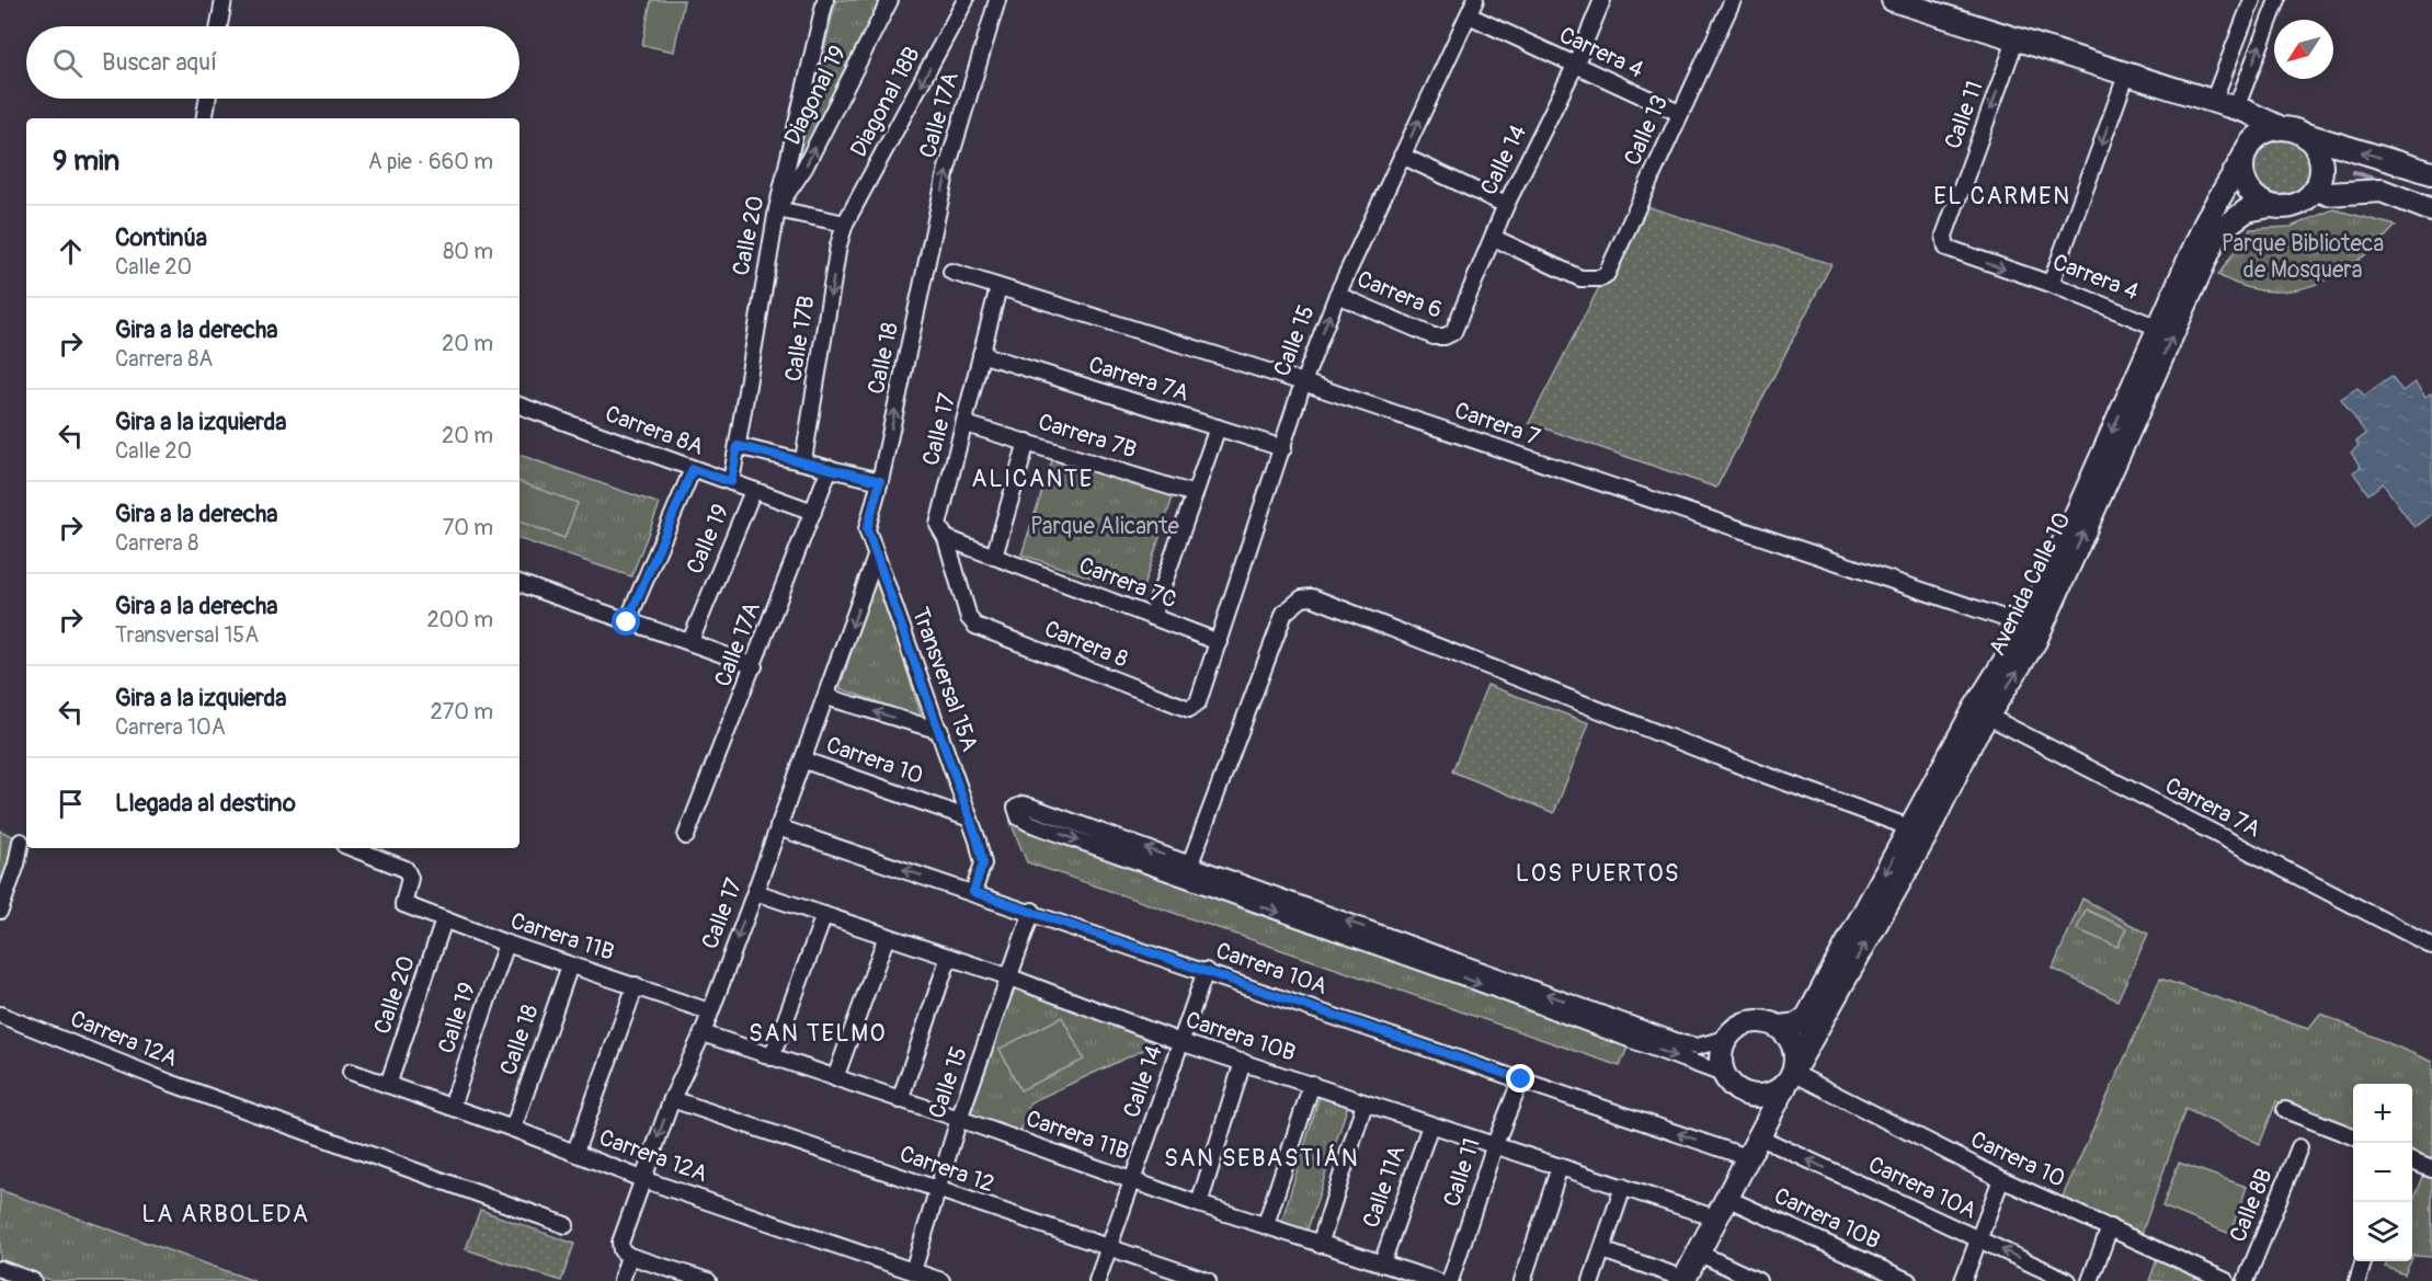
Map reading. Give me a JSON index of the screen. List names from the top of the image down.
{
  "streets": {
    "street": [
      "Carrera 4",
      "Diagonal 19",
      "Diagonal 18B",
      "Calle 17A",
      "Calle 11",
      "Calle 13",
      "Calle 14",
      "Calle 20",
      "Carrera 6",
      "Calle 17B",
      "Calle 15",
      "Calle 18",
      "Carrera 7A",
      "Carrera 7",
      "Calle 17",
      "Carrera 8A",
      "Carrera 7B",
      "Calle 19",
      "Carrera 7C",
      "Avenida Calle 10",
      "Carrera 8",
      "Transversal 15A",
      "Carrera 10",
      "Carrera 11B",
      "Carrera 10A",
      "Carrera 10B",
      "Carrera 12A",
      "Carrera 12",
      "Calle 11A",
      "Calle 8B"
    ]
  },
  "crossings": [
    ["Carrera 4", "Calle 11"],
    ["Carrera 4", "Calle 13"],
    ["Carrera 4", "Calle 14"],
    ["Carrera 4", "Calle 15"],
    ["Carrera 4", "Avenida Calle 10"],
    ["Diagonal 19", "Calle 20"],
    ["Diagonal 18B", "Calle 17B"],
    ["Calle 17A", "Calle 18"],
    ["Calle 17A", "Carrera 8A"],
    ["Calle 11", "Carrera 10A"],
    ["Calle 11", "Carrera 10B"],
    ["Calle 13", "Calle 14"],
    ["Calle 14", "Carrera 6"],
    ["Calle 14", "Carrera 11B"],
    ["Calle 14", "Carrera 10A"],
    ["Calle 14", "Carrera 10B"],
    ["Calle 14", "Carrera 12"],
    ["Calle 20", "Carrera 8A"],
    ["Calle 20", "Carrera 11B"],
    ["Calle 20", "Carrera 12A"],
    ["Carrera 6", "Calle 15"],
    ["Calle 15", "Carrera 7A"],
    ["Calle 15", "Carrera 7"],
    ["Calle 15", "Carrera 7C"],
    ["Calle 15", "Carrera 8"],
    ["Calle 15", "Carrera 11B"],
    ["Calle 15", "Carrera 10A"],
    ["Calle 15", "Carrera 10B"],
    ["Calle 15", "Carrera 12A"],
    ["Calle 15", "Carrera 12"],
    ["Calle 18", "Transversal 15A"],
    ["Calle 18", "Carrera 11B"],
    ["Calle 18", "Carrera 12A"],
    ["Carrera 7A", "Calle 17"],
    ["Carrera 7A", "Avenida Calle 10"],
    ["Carrera 7", "Calle 17"],
    ["Carrera 7", "Avenida Calle 10"],
    ["Calle 17", "Carrera 7B"],
    ["Calle 17", "Carrera 7C"],
    ["Calle 17", "Carrera 8"],
    ["Calle 17", "Transversal 15A"],
    ["Calle 17", "Carrera 10"],
    ["Calle 17", "Carrera 11B"],
    ["Calle 17", "Carrera 10A"],
    ["Calle 17", "Carrera 10B"],
    ["Calle 17", "Carrera 12A"],
    ["Calle 17", "Carrera 12"],
    ["Carrera 8A", "Calle 19"],
    ["Calle 19", "Carrera 11B"],
    ["Calle 19", "Carrera 12A"],
    ["Avenida Calle 10", "Carrera 10"],
    ["Avenida Calle 10", "Carrera 10A"],
    ["Avenida Calle 10", "Carrera 10B"],
    ["Transversal 15A", "Carrera 10"],
    ["Transversal 15A", "Carrera 10A"],
    ["Carrera 11B", "Calle 11A"],
    ["Carrera 10B", "Calle 11A"]
  ],
  "one_way": [
    "Diagonal 19",
    "Diagonal 18B",
    "Calle 17A",
    "Calle 17B",
    "Calle 18"
  ],
  "districts": [
    "EL CARMEN",
    "ALICANTE",
    "LOS PUERTOS",
    "SAN TELMO",
    "SAN SEBASTIÁN",
    "LA ARBOLEDA"
  ],
  "parks": ["Parque Biblioteca de Mosquera", "Parque Alicante"],
  "north": "bottom left",
  "page": {
    "search": "Buscar aquí",
    "heading": ["9 min", "A pie · 660 m"],
    "list": [
      ["Continúa", "Calle 20", "80 m"],
      ["Gira a la derecha", "Carrera 8A", "20 m"],
      ["Gira a la izquierda", "Calle 20", "20 m"],
      ["Gira a la derecha", "Carrera 8", "70 m"],
      ["Gira a la derecha", "Transversal 15A", "200 m"],
      ["Gira a la izquierda", "Carrera 10A", "270 m"],
      "Llegada al destino"
    ],
    "map_buttons": ["+", "−"]
  }
}
